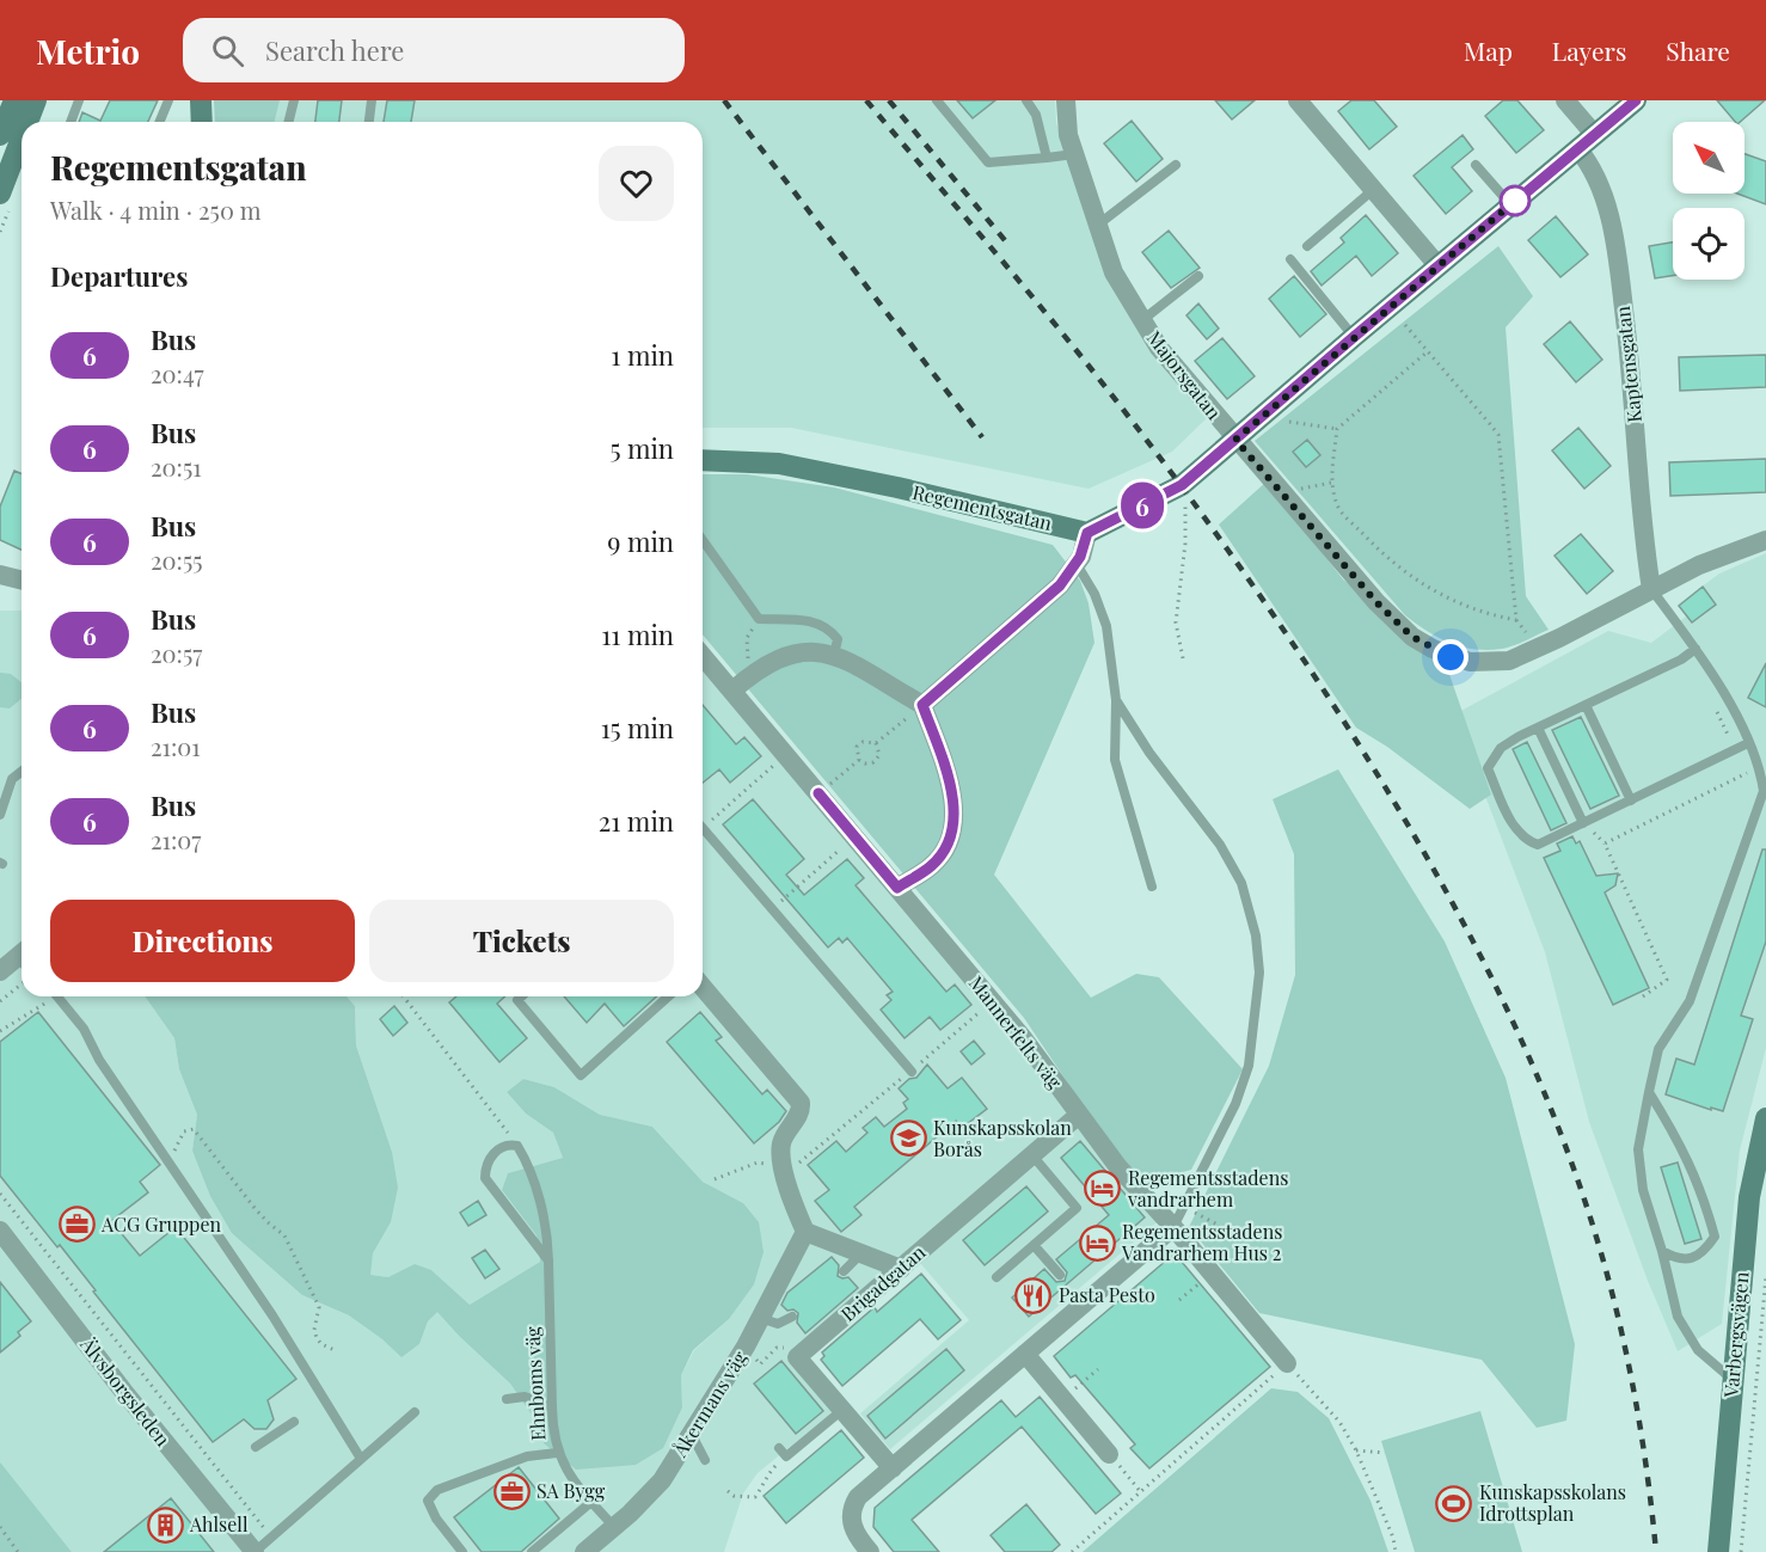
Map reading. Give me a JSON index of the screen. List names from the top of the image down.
{
  "streets": {
    "street": [
      "Kaptensgatan",
      "Majorsgatan",
      "Regementsgatan",
      "Mannerfelts väg",
      "Brigadgatan",
      "Varbergsvägen",
      "Älvsborgsleden",
      "Åkermans väg"
    ],
    "lane": ["Ehnboms väg"]
  },
  "crossings": [
    ["Kaptensgatan", "Majorsgatan"],
    ["Mannerfelts väg", "Brigadgatan"],
    ["Ehnboms väg", "Åkermans väg"]
  ],
  "places": {
    "school or university": ["Kunskapsskolan Borås"],
    "hotel": ["Regementsstadens vandrarhem", "Regementsstadens Vandrarhem Hus 2"],
    "office": ["ACG Gruppen", "SA Bygg"],
    "restaurant": ["Pasta Pesto"],
    "sports": ["Kunskapsskolans Idrottsplan"],
    "building": ["Ahlsell"]
  },
  "lines": ["bus line 6"],
  "north": "top left",
  "page": {
    "header": "Metrio",
    "search": "Search here",
    "nav": ["Map", "Layers", "Share"],
    "on_map": "6",
    "heading": [
      ["Regementsgatan", "Walk · 4 min · 250 m"],
      "Departures"
    ],
    "list": [
      {
        "mark": "6",
        "name": "Bus",
        "note": "20:47",
        "value": "1 min"
      },
      {
        "mark": "6",
        "name": "Bus",
        "note": "20:51",
        "value": "5 min"
      },
      {
        "mark": "6",
        "name": "Bus",
        "note": "20:55",
        "value": "9 min"
      },
      {
        "mark": "6",
        "name": "Bus",
        "note": "20:57",
        "value": "11 min"
      },
      {
        "mark": "6",
        "name": "Bus",
        "note": "21:01",
        "value": "15 min"
      },
      {
        "mark": "6",
        "name": "Bus",
        "note": "21:07",
        "value": "21 min"
      }
    ],
    "buttons": ["Directions", "Tickets"]
  }
}
